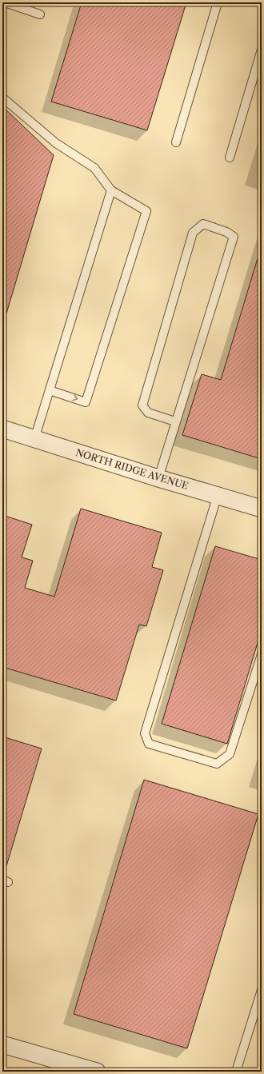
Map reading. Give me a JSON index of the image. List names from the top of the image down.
{
  "streets": {
    "street": ["NORTH RIDGE AVENUE"]
  }
}
